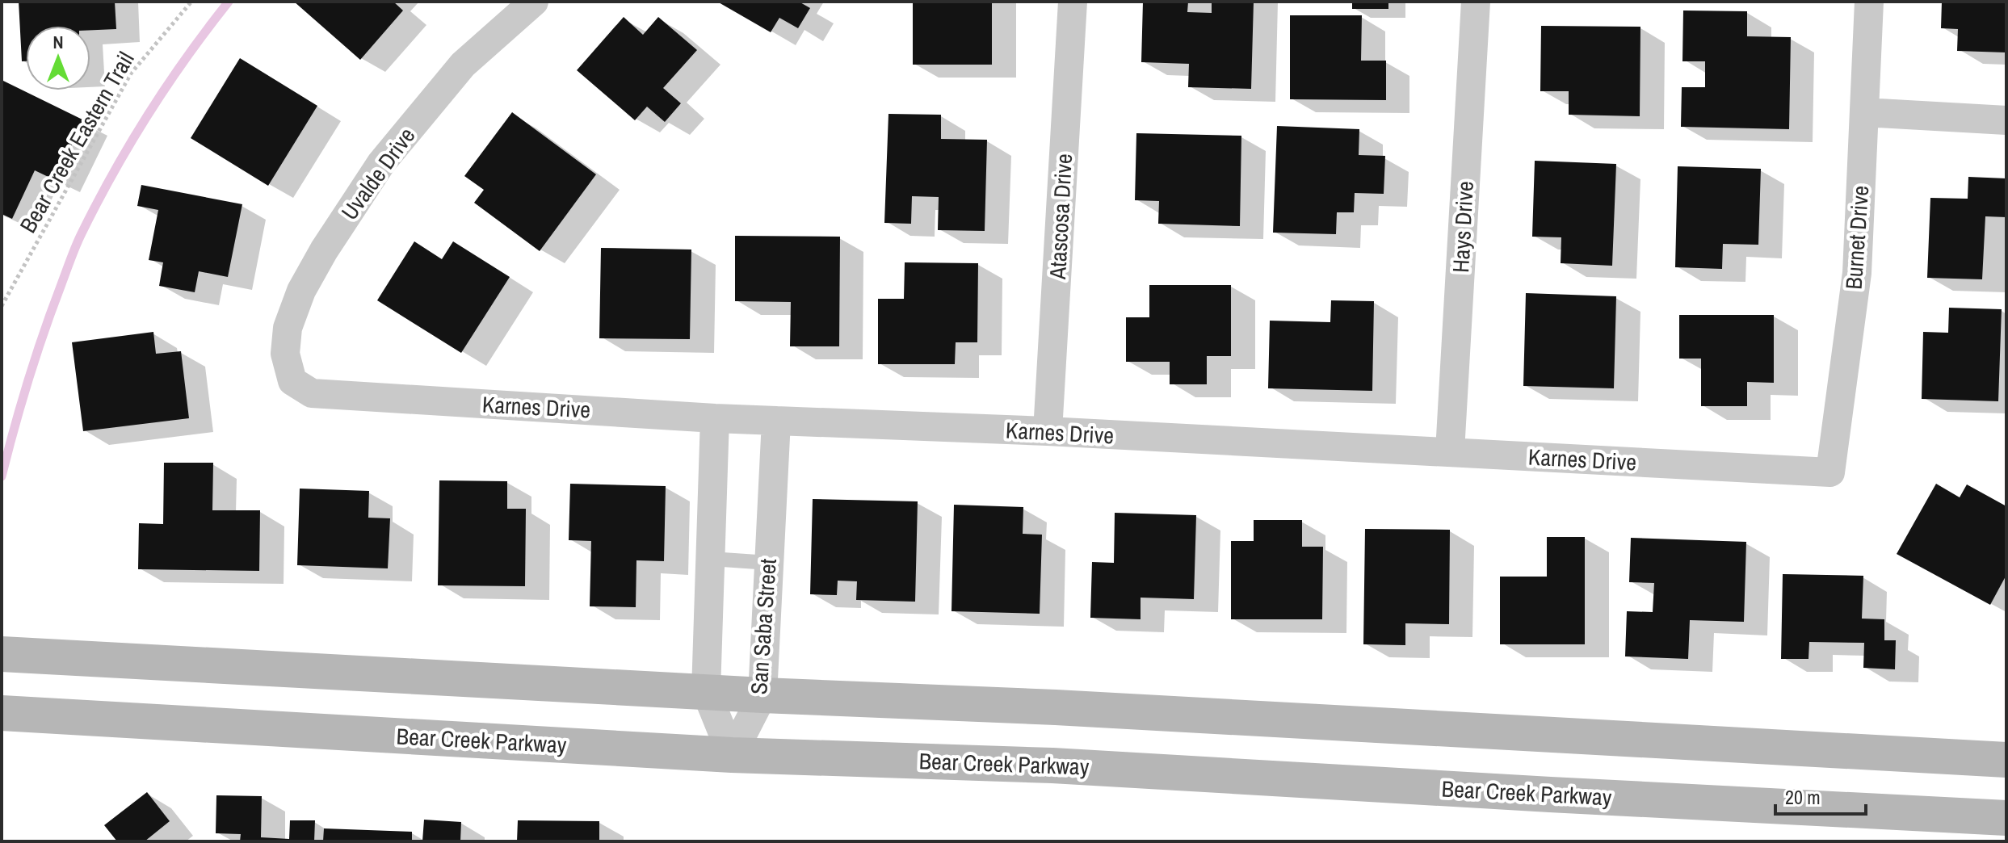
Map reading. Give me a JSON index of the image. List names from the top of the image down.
{
  "streets": {
    "main road": ["Bear Creek Parkway"],
    "street": [
      "Uvalde Drive",
      "Atascosa Drive",
      "Hays Drive",
      "Burnet Drive",
      "Karnes Drive",
      "San Saba Street"
    ],
    "path": ["Bear Creek Eastern Trail"]
  },
  "crossings": [
    ["Uvalde Drive", "Karnes Drive"],
    ["Atascosa Drive", "Karnes Drive"],
    ["Hays Drive", "Karnes Drive"],
    ["Burnet Drive", "Karnes Drive"],
    ["Karnes Drive", "San Saba Street"],
    ["San Saba Street", "Bear Creek Parkway"]
  ],
  "scale_bar": "20 m",
  "north": "top"
}
